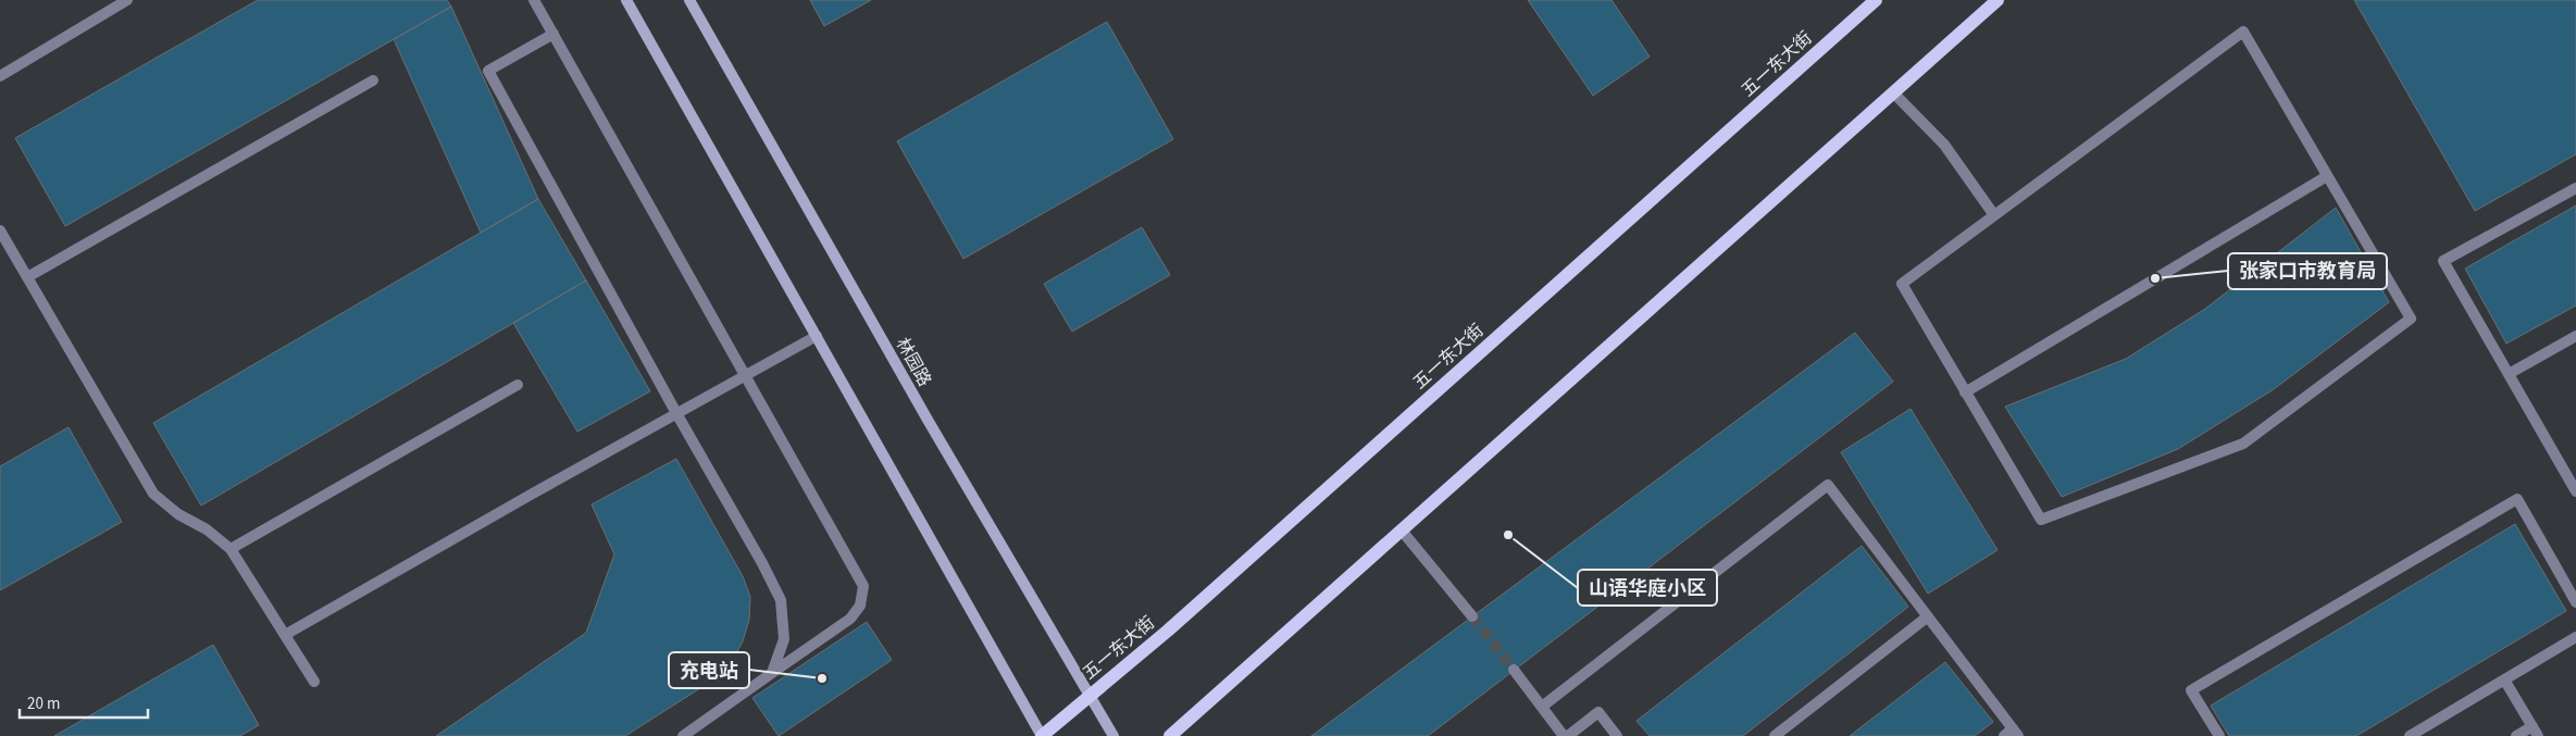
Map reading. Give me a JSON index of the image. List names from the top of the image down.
{
  "streets": {
    "main road": ["五一东大街", "林园路"]
  },
  "crossings": [
    ["五一东大街", "林园路"]
  ],
  "places": ["张家口市教育局", "山语华庭小区", "充电站"],
  "scale_bar": "20 m"
}
